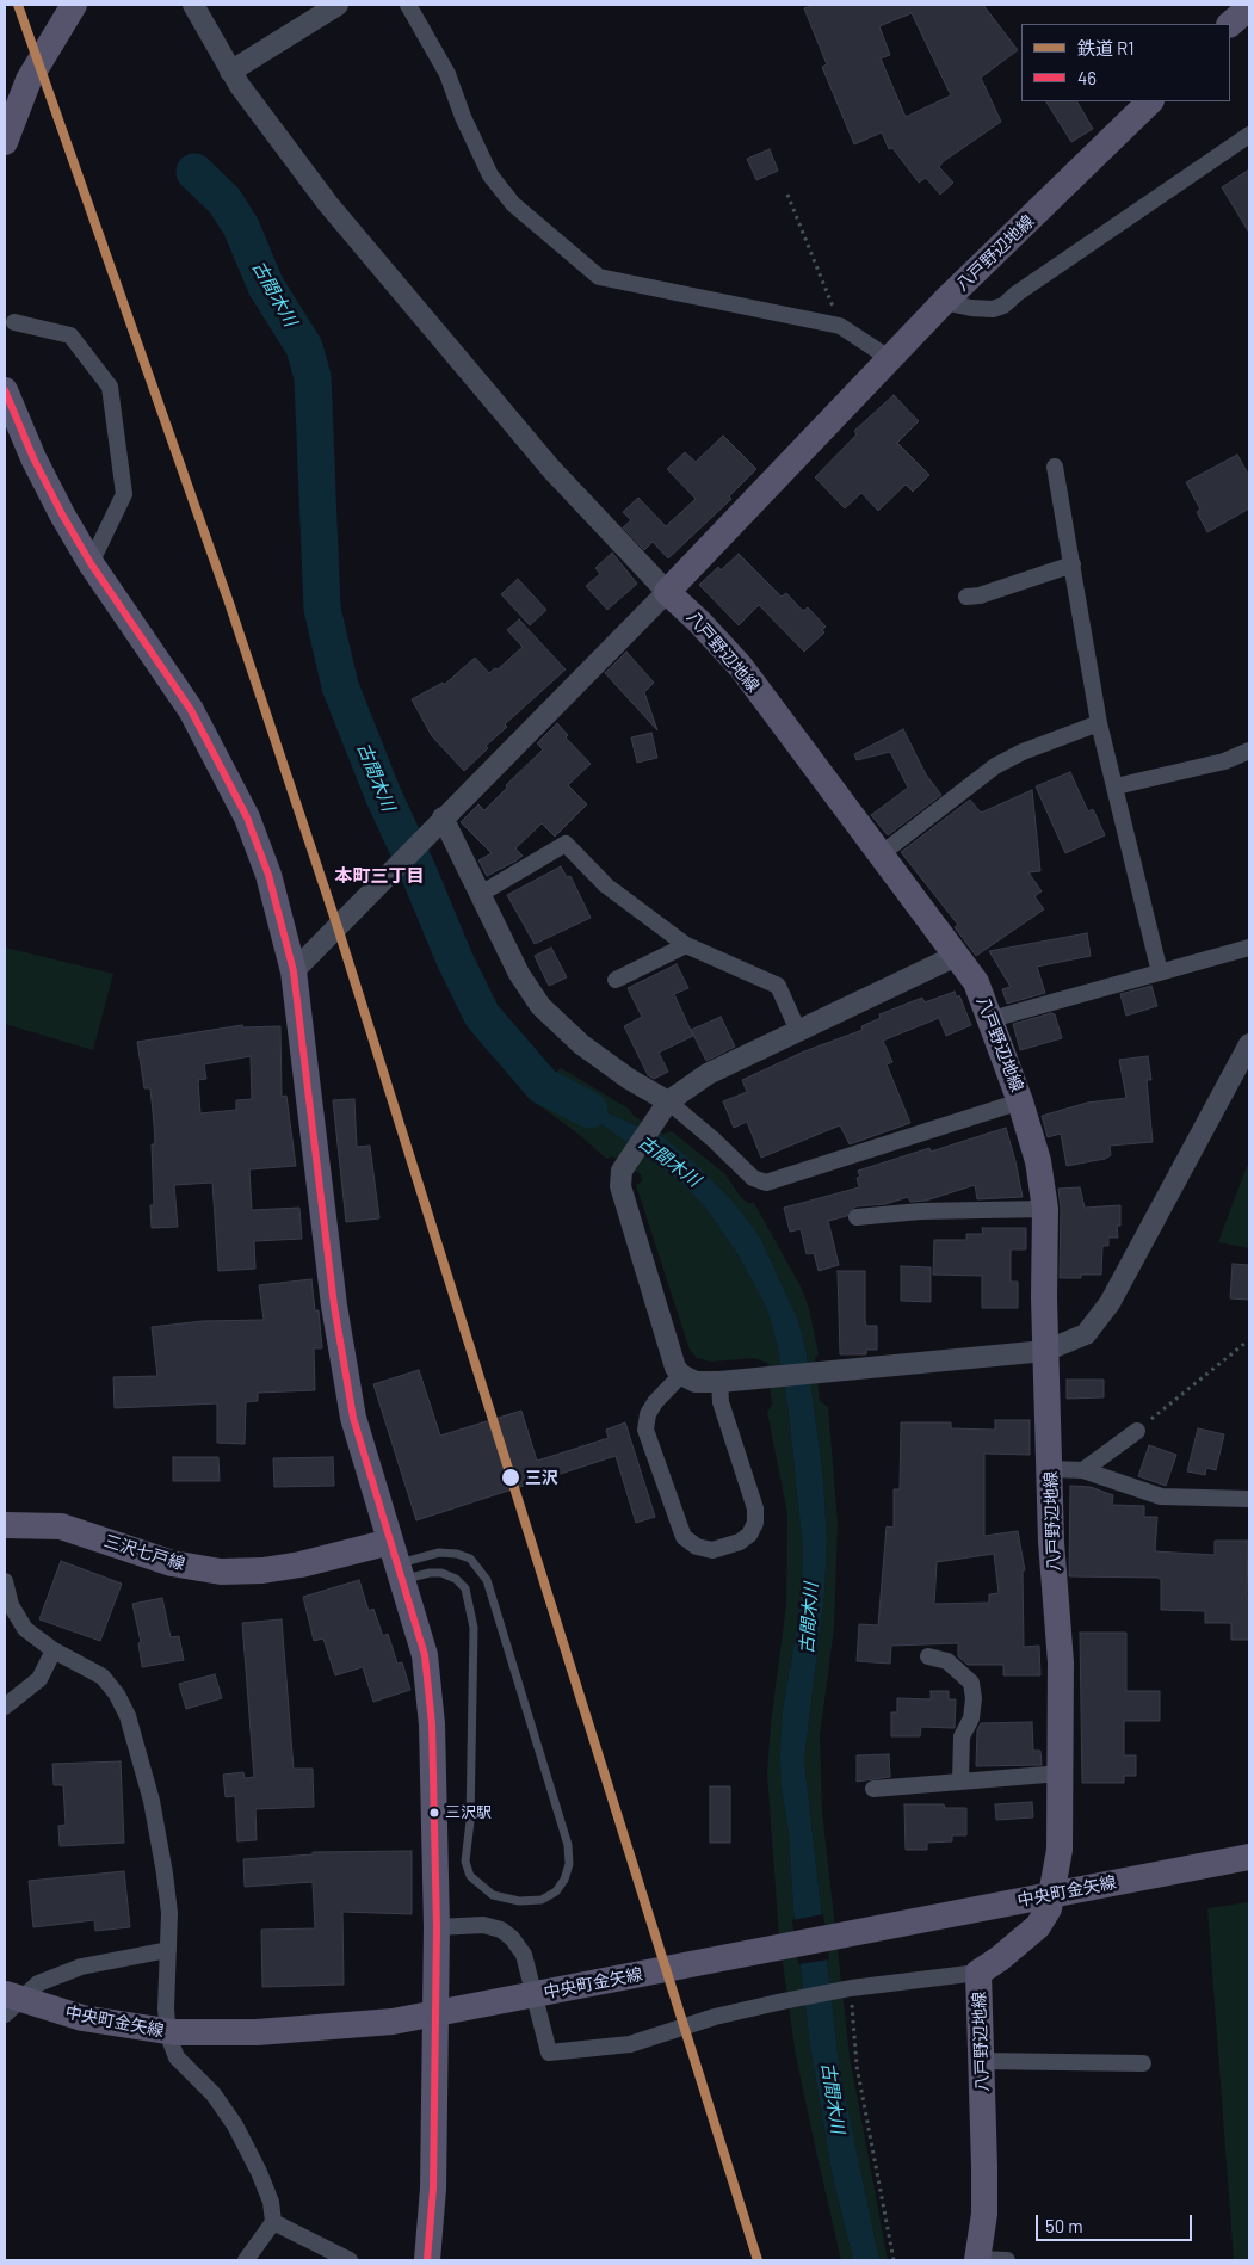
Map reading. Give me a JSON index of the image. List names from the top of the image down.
{
  "streets": {
    "main road": ["八戸野辺地線", "三沢七戸線", "中央町金矢線"]
  },
  "districts": ["本町三丁目"],
  "water": ["古間木川"],
  "places": ["三沢", "三沢駅"],
  "lines": ["rail line R1", "transit line 46"],
  "legend": ["鉄道 R1", "46"],
  "scale_bar": "50 m"
}
